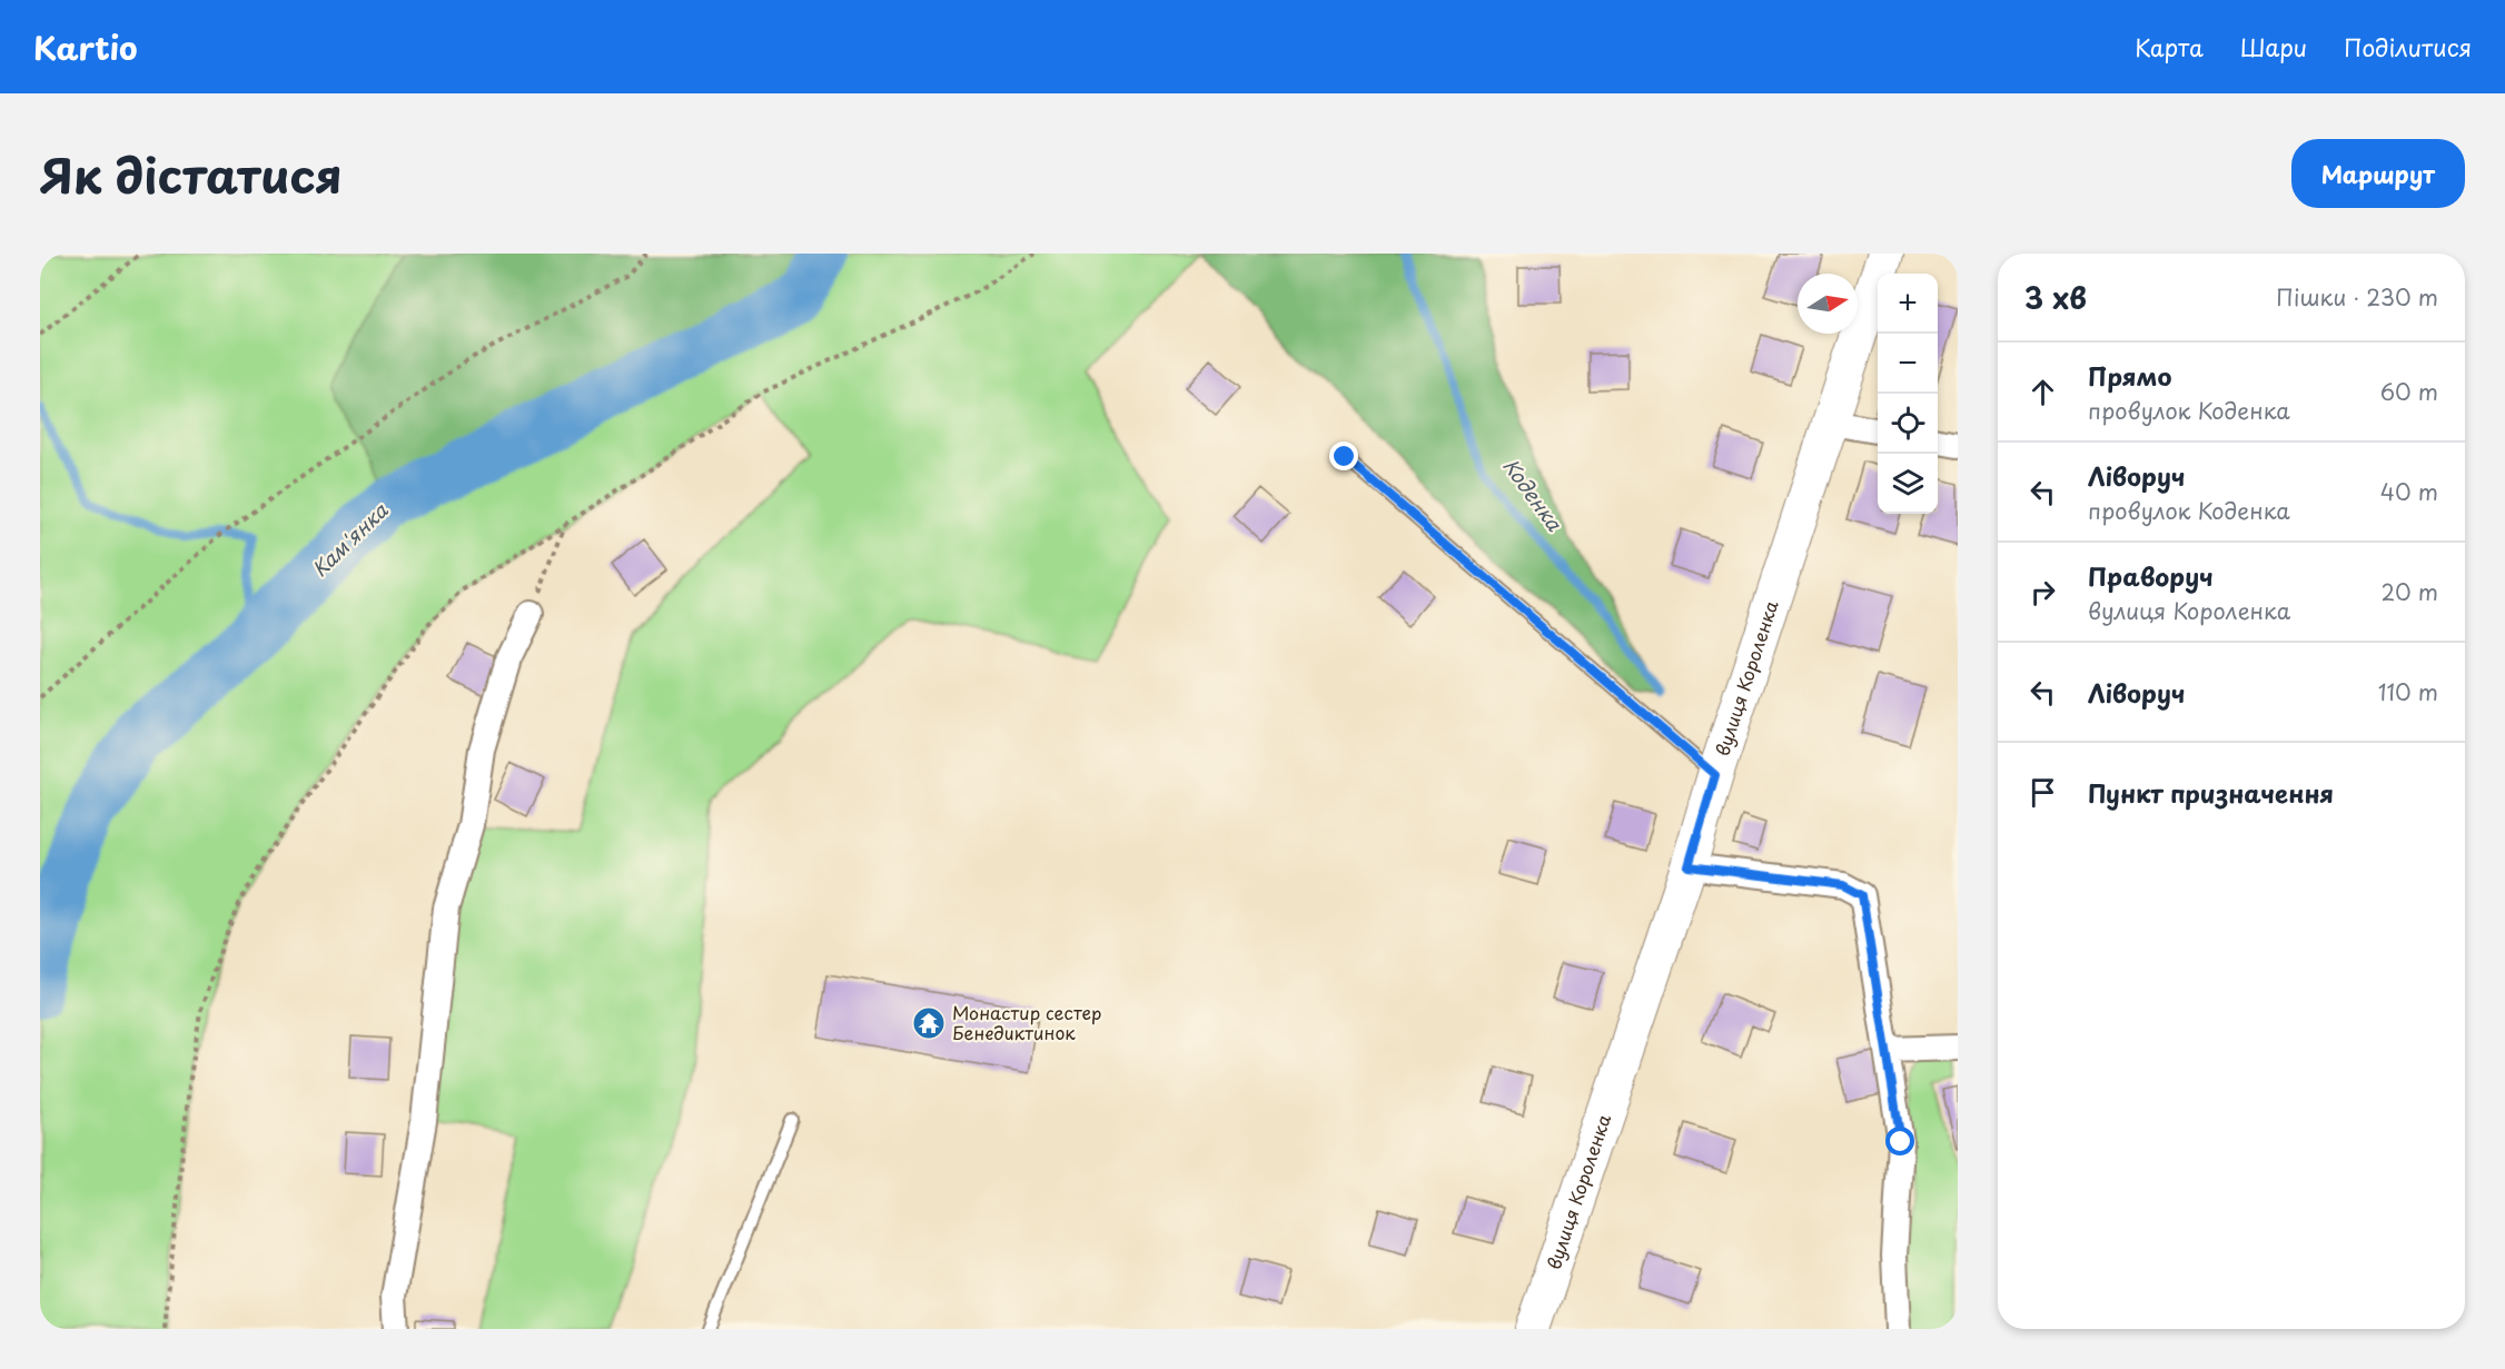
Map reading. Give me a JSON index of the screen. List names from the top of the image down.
{
  "streets": {
    "street": ["вулиця Короленка"]
  },
  "water": ["Коденка", "Кам'янка"],
  "places": {
    "temple": ["Монастир сестер Бенедиктинок"]
  },
  "north": "right",
  "page": {
    "header": "Kartio",
    "nav": ["Карта", "Шари", "Поділитися"],
    "title": "Як дістатися",
    "buttons": "Маршрут",
    "heading": ["3 хв", "Пішки · 230 m"],
    "map_buttons": ["+", "−"],
    "list": [
      ["Прямо", "провулок Коденка", "60 m"],
      ["Ліворуч", "провулок Коденка", "40 m"],
      ["Праворуч", "вулиця Короленка", "20 m"],
      ["Ліворуч", "110 m"],
      "Пункт призначення"
    ]
  }
}
